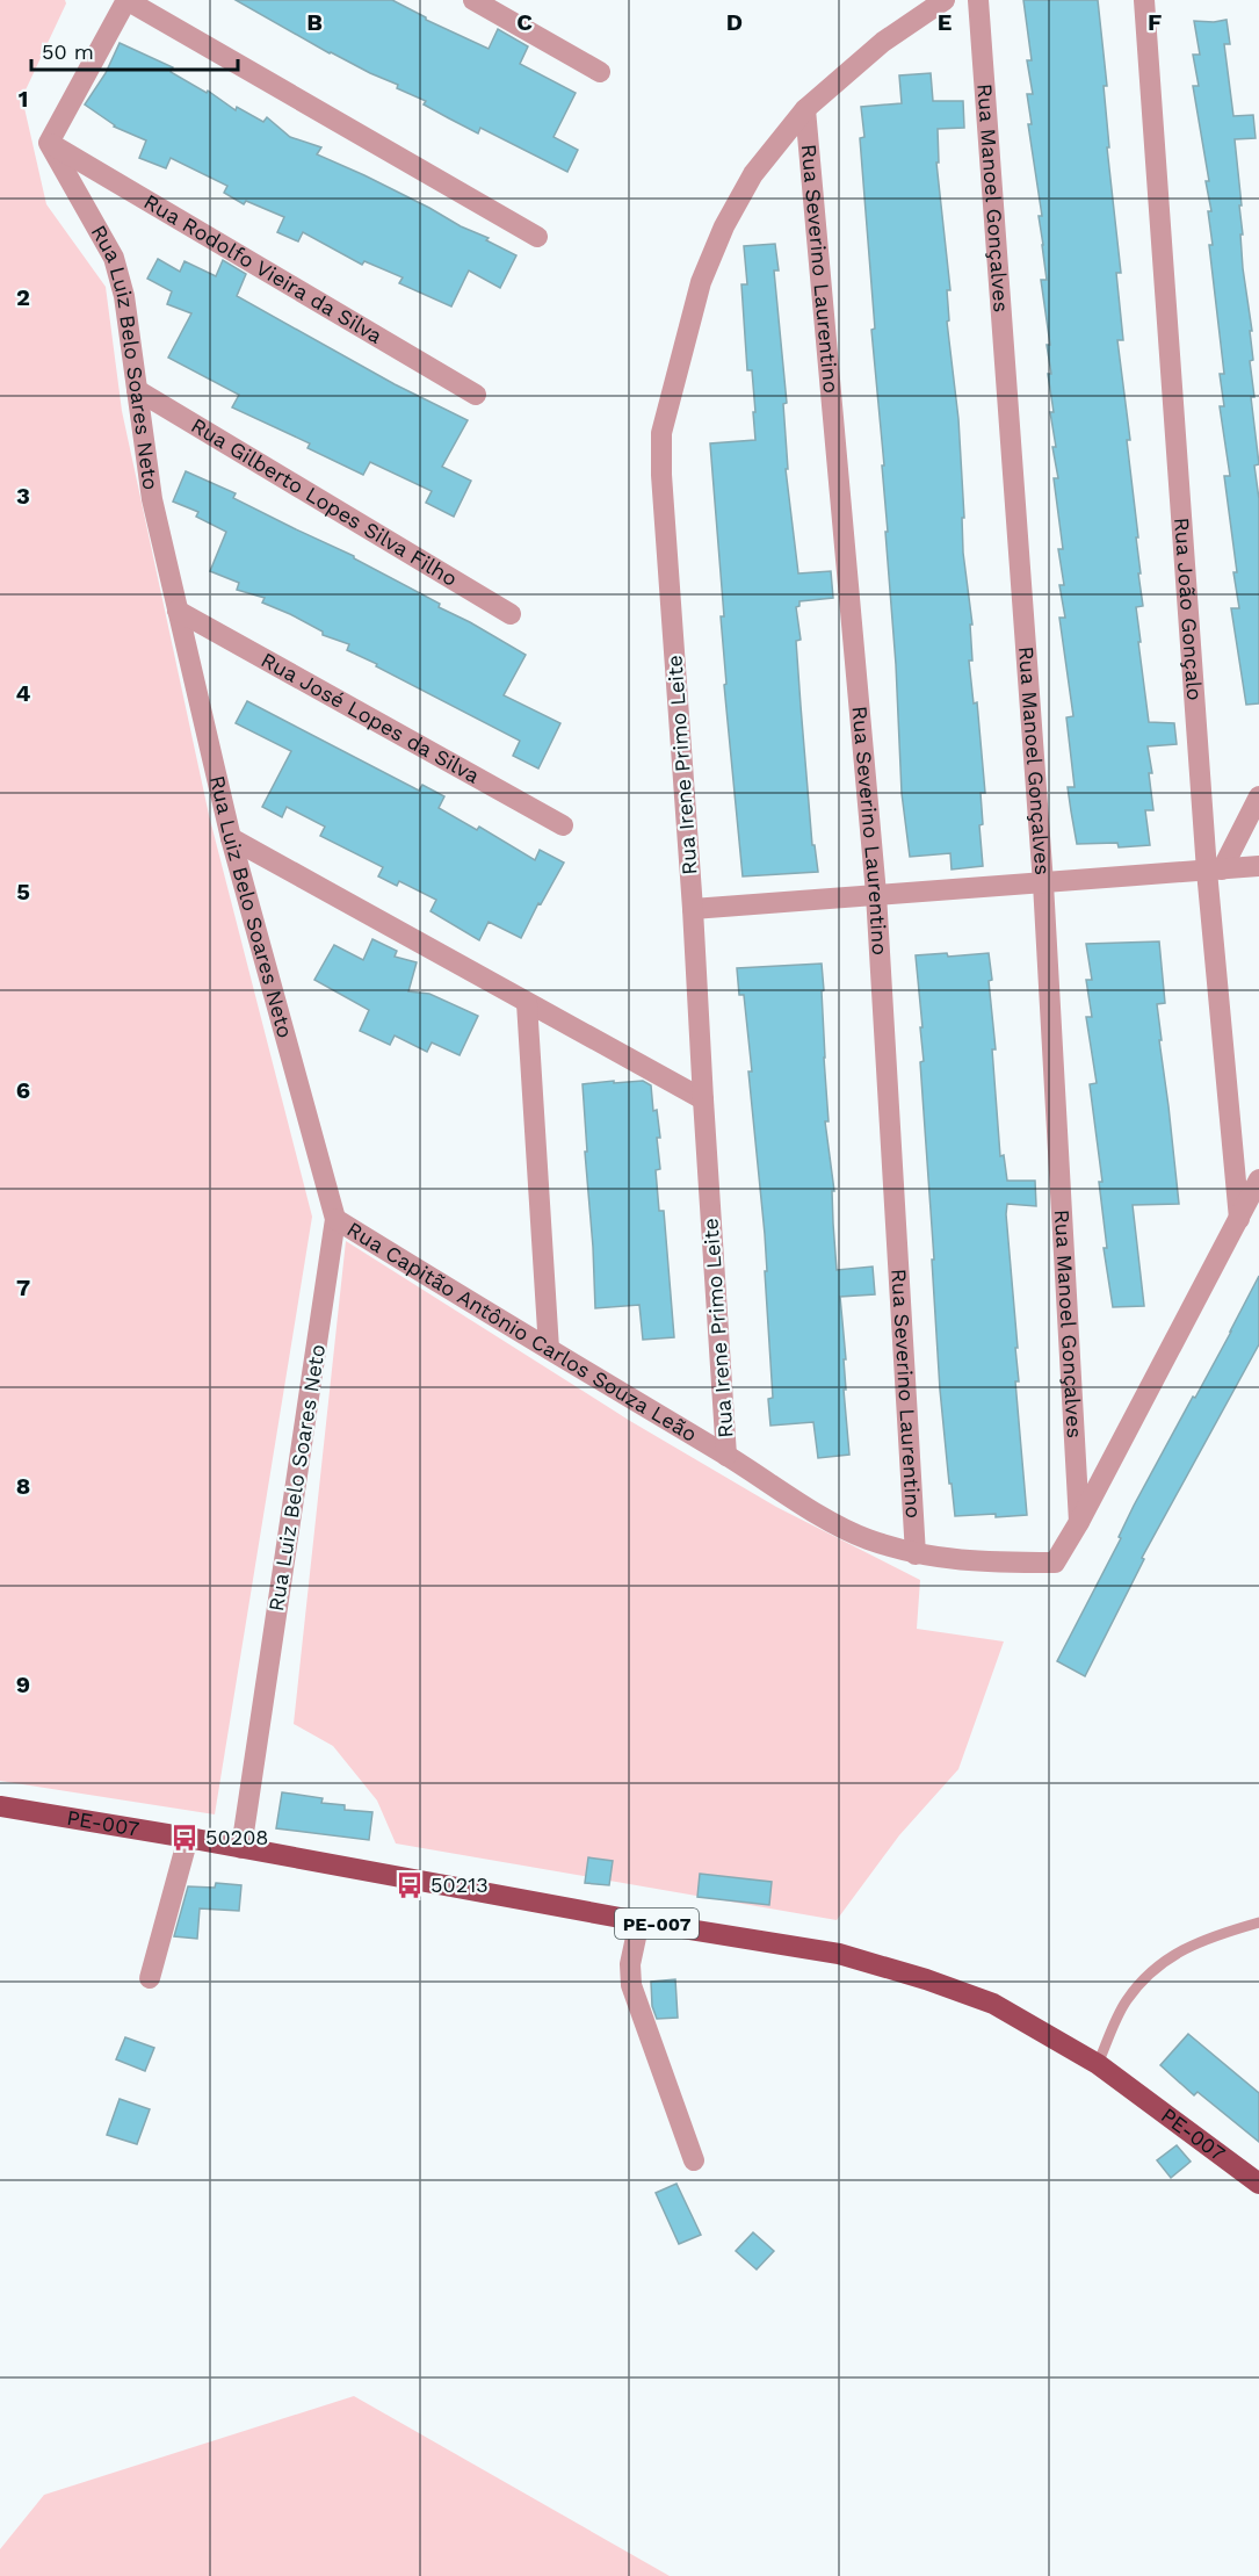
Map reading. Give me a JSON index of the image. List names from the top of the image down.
{
  "streets": {
    "main road": ["PE-007"],
    "street": [
      "Rua Manoel Gonçalves",
      "Rua Rodolfo Vieira da Silva",
      "Rua Severino Laurentino",
      "Rua Luiz Belo Soares Neto",
      "Rua Gilberto Lopes Silva Filho",
      "Rua João Gonçalo",
      "Rua José Lopes da Silva",
      "Rua Irene Primo Leite",
      "Rua Capitão Antônio Carlos Souza Leão"
    ]
  },
  "crossings": [
    ["Rua Manoel Gonçalves", "Rua Capitão Antônio Carlos Souza Leão"],
    ["Rua Rodolfo Vieira da Silva", "Rua Luiz Belo Soares Neto"],
    ["Rua Severino Laurentino", "Rua Irene Primo Leite"],
    ["Rua Severino Laurentino", "Rua Capitão Antônio Carlos Souza Leão"],
    ["Rua Luiz Belo Soares Neto", "Rua Gilberto Lopes Silva Filho"],
    ["Rua Luiz Belo Soares Neto", "Rua José Lopes da Silva"],
    ["Rua Luiz Belo Soares Neto", "Rua Capitão Antônio Carlos Souza Leão"],
    ["Rua Luiz Belo Soares Neto", "PE-007"],
    ["Rua Irene Primo Leite", "Rua Capitão Antônio Carlos Souza Leão"]
  ],
  "places": {
    "bus stop": ["50208", "50213"]
  },
  "scale_bar": "50 m",
  "grid": {
    "columns": [
      "B",
      "C",
      "D",
      "E",
      "F"
    ],
    "rows": [
      "1",
      "2",
      "3",
      "4",
      "5",
      "6",
      "7",
      "8",
      "9"
    ]
  }
}
